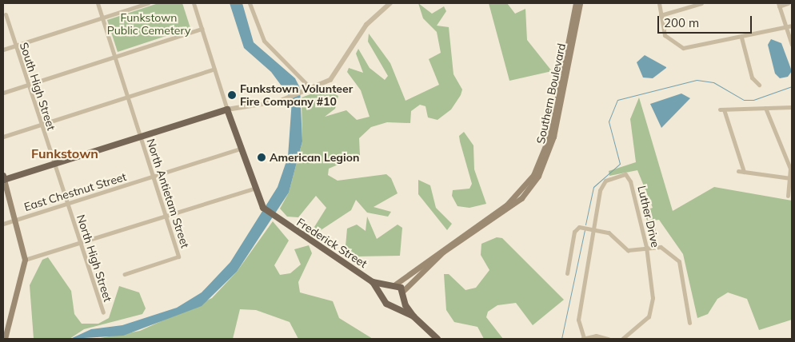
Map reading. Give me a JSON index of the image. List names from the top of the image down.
{
  "streets": {
    "main road": ["Southern Boulevard", "Frederick Street"],
    "street": [
      "South High Street",
      "East Chestnut Street",
      "North Antietam Street",
      "Luther Drive",
      "North High Street"
    ]
  },
  "crossings": [
    ["South High Street", "North High Street"],
    ["Southern Boulevard", "Frederick Street"],
    ["East Chestnut Street", "North Antietam Street"],
    ["East Chestnut Street", "North High Street"]
  ],
  "districts": ["Funkstown"],
  "parks": ["Funkstown Public Cemetery"],
  "places": ["Funkstown Volunteer Fire Company #10", "American Legion"],
  "scale_bar": "200 m"
}
